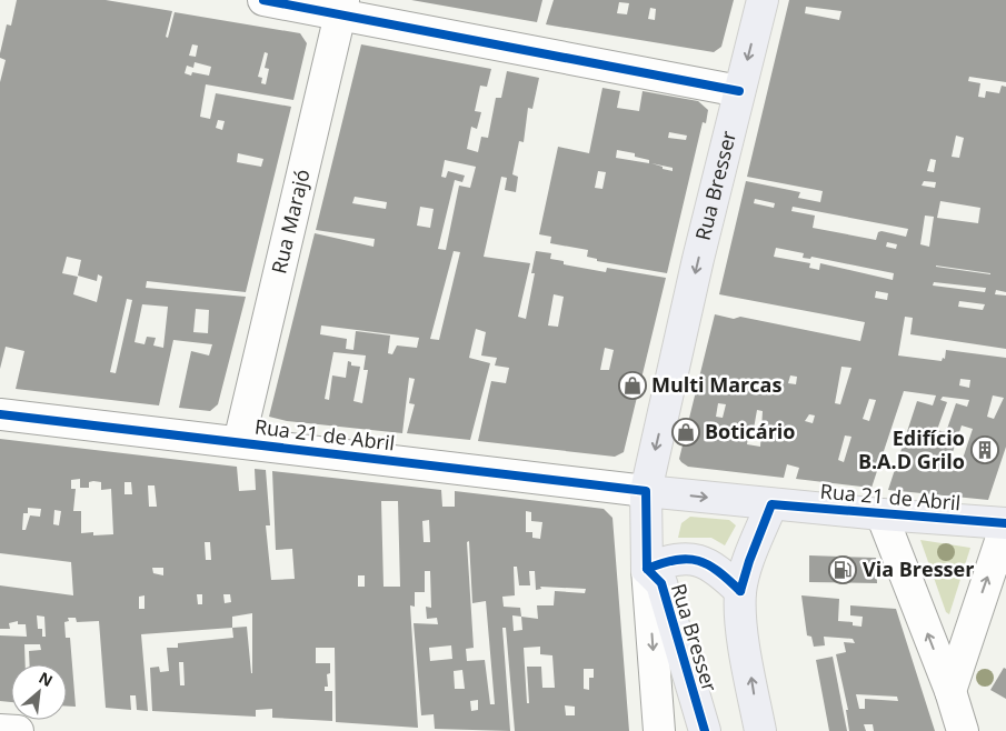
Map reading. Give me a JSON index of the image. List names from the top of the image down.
{
  "streets": {
    "main road": ["Rua Bresser", "Rua 21 de Abril"],
    "street": ["Rua Marajó"]
  },
  "crossings": [
    ["Rua Bresser", "Rua 21 de Abril"],
    ["Rua Marajó", "Rua 21 de Abril"]
  ],
  "one_way": ["Rua Bresser"],
  "places": {
    "shop": ["Multi Marcas", "Boticário"],
    "building": ["Edifício B.A.D Grilo"],
    "fuel station": ["Via Bresser"]
  },
  "north": "top right"
}
